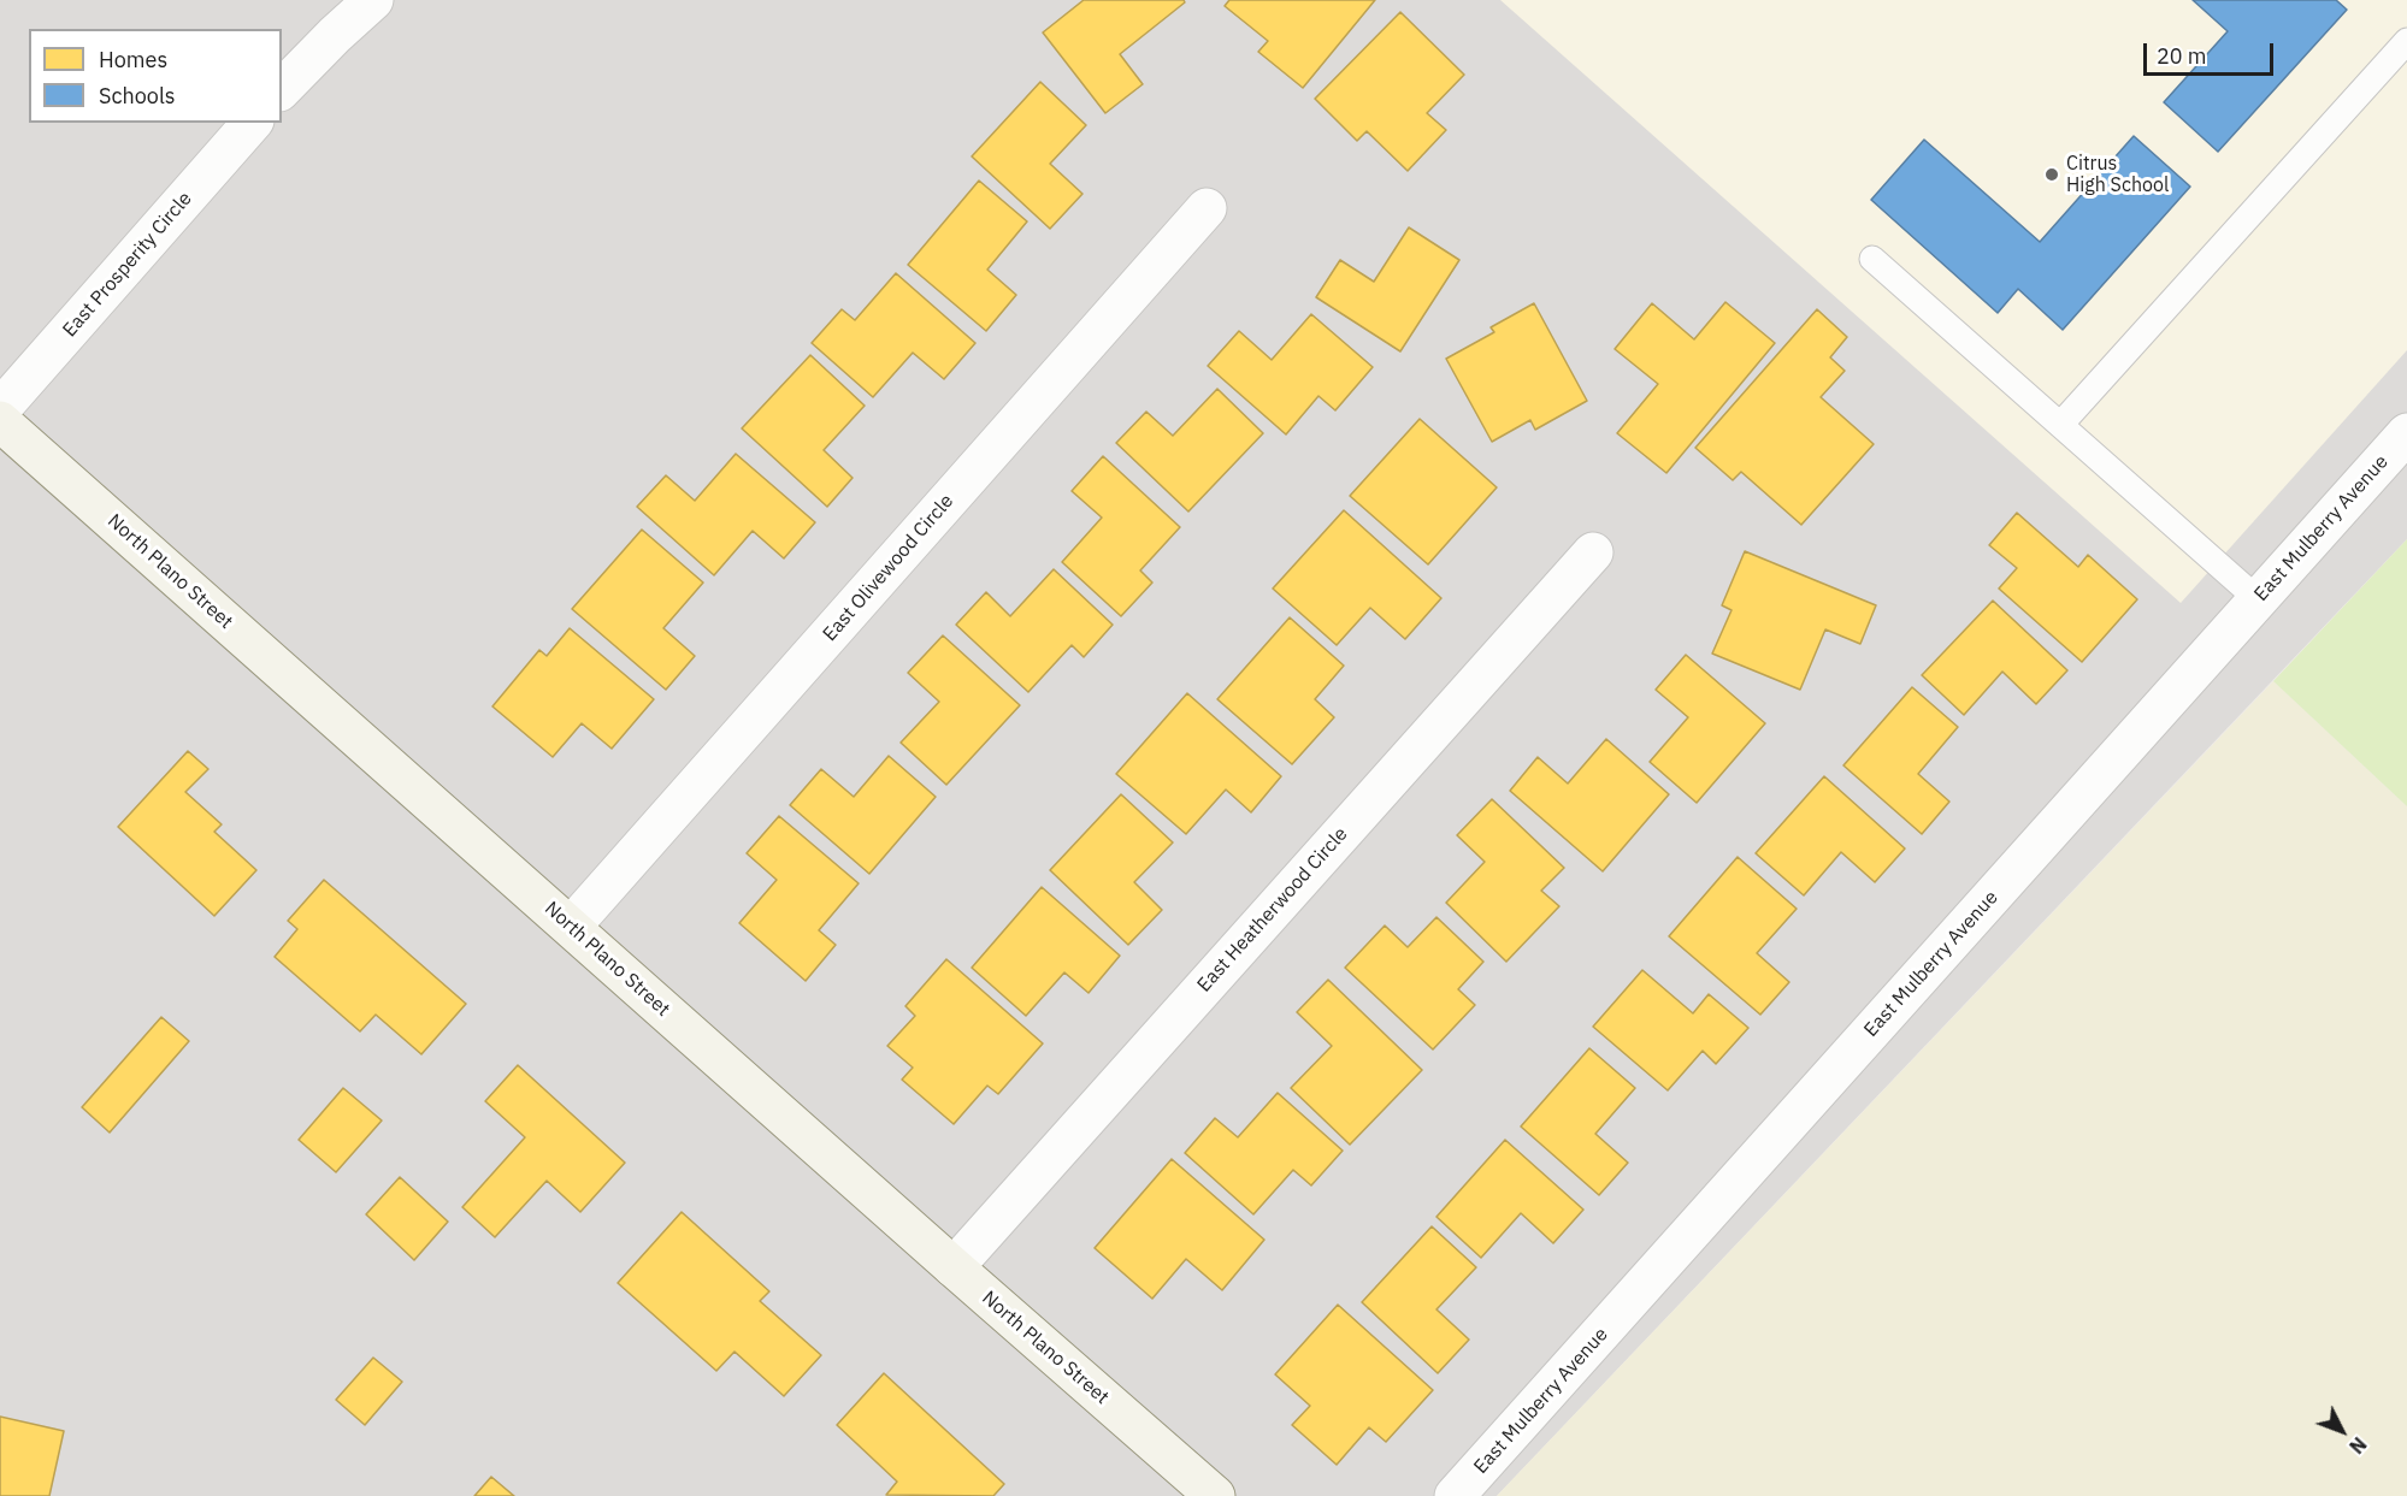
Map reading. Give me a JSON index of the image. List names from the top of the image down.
{
  "streets": {
    "street": [
      "East Prosperity Circle",
      "East Mulberry Avenue",
      "East Olivewood Circle",
      "North Plano Street",
      "East Heatherwood Circle"
    ]
  },
  "crossings": [
    ["East Olivewood Circle", "North Plano Street"],
    ["North Plano Street", "East Heatherwood Circle"]
  ],
  "places": ["Citrus High School"],
  "legend": ["Homes", "Schools"],
  "scale_bar": "20 m",
  "north": "bottom right"
}
